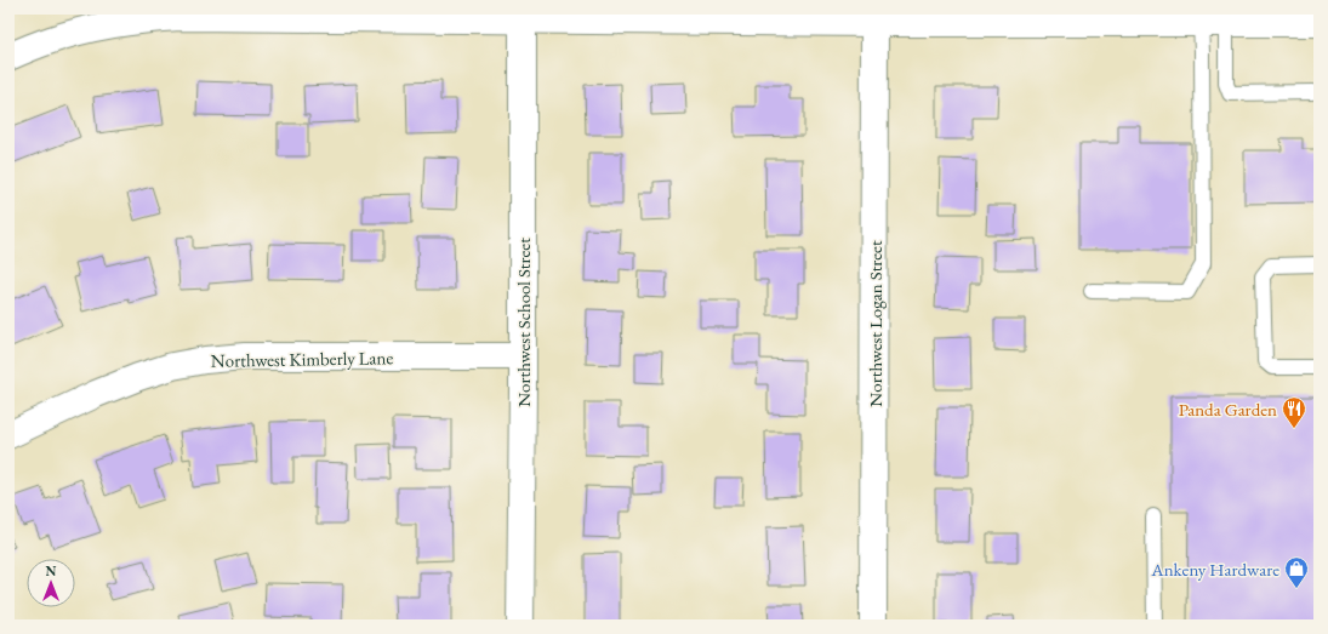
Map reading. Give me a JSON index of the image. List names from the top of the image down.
{
  "streets": {
    "street": ["Northwest School Street", "Northwest Logan Street", "Northwest Kimberly Lane"]
  },
  "crossings": [
    ["Northwest School Street", "Northwest Kimberly Lane"]
  ],
  "places": {
    "restaurant": ["Panda Garden"],
    "shop": ["Ankeny Hardware"]
  },
  "north": "top"
}
